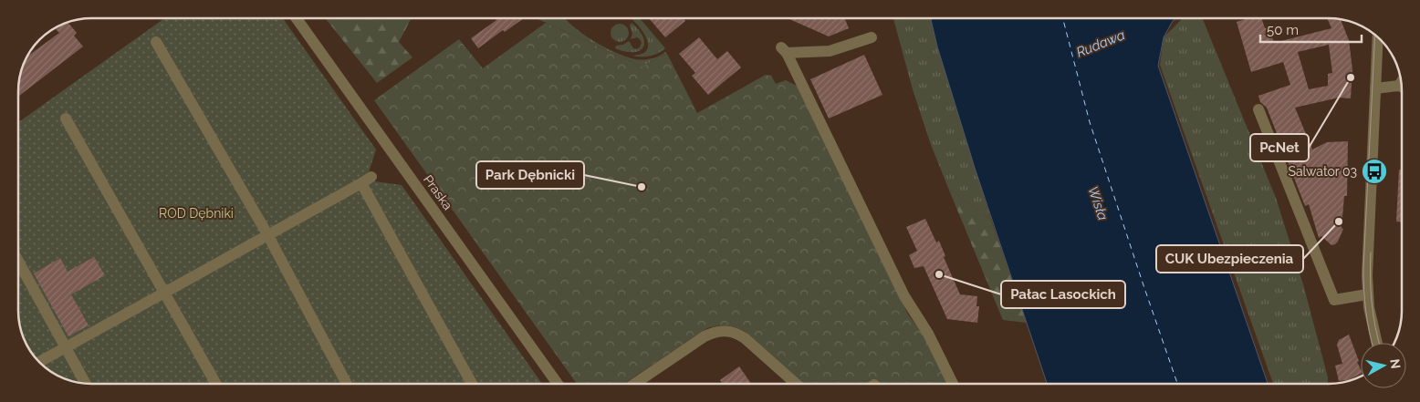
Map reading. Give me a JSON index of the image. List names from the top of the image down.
{
  "streets": {
    "street": ["Praska"]
  },
  "water": ["Rudawa", "Wisła"],
  "parks": ["ROD Dębniki"],
  "places": {
    "other": [
      "PcNet",
      "Park Dębnicki",
      "CUK Ubezpieczenia",
      "Pałac Lasockich"
    ],
    "bus stop": ["Salwator 03"]
  },
  "scale_bar": "50 m",
  "north": "right"
}
